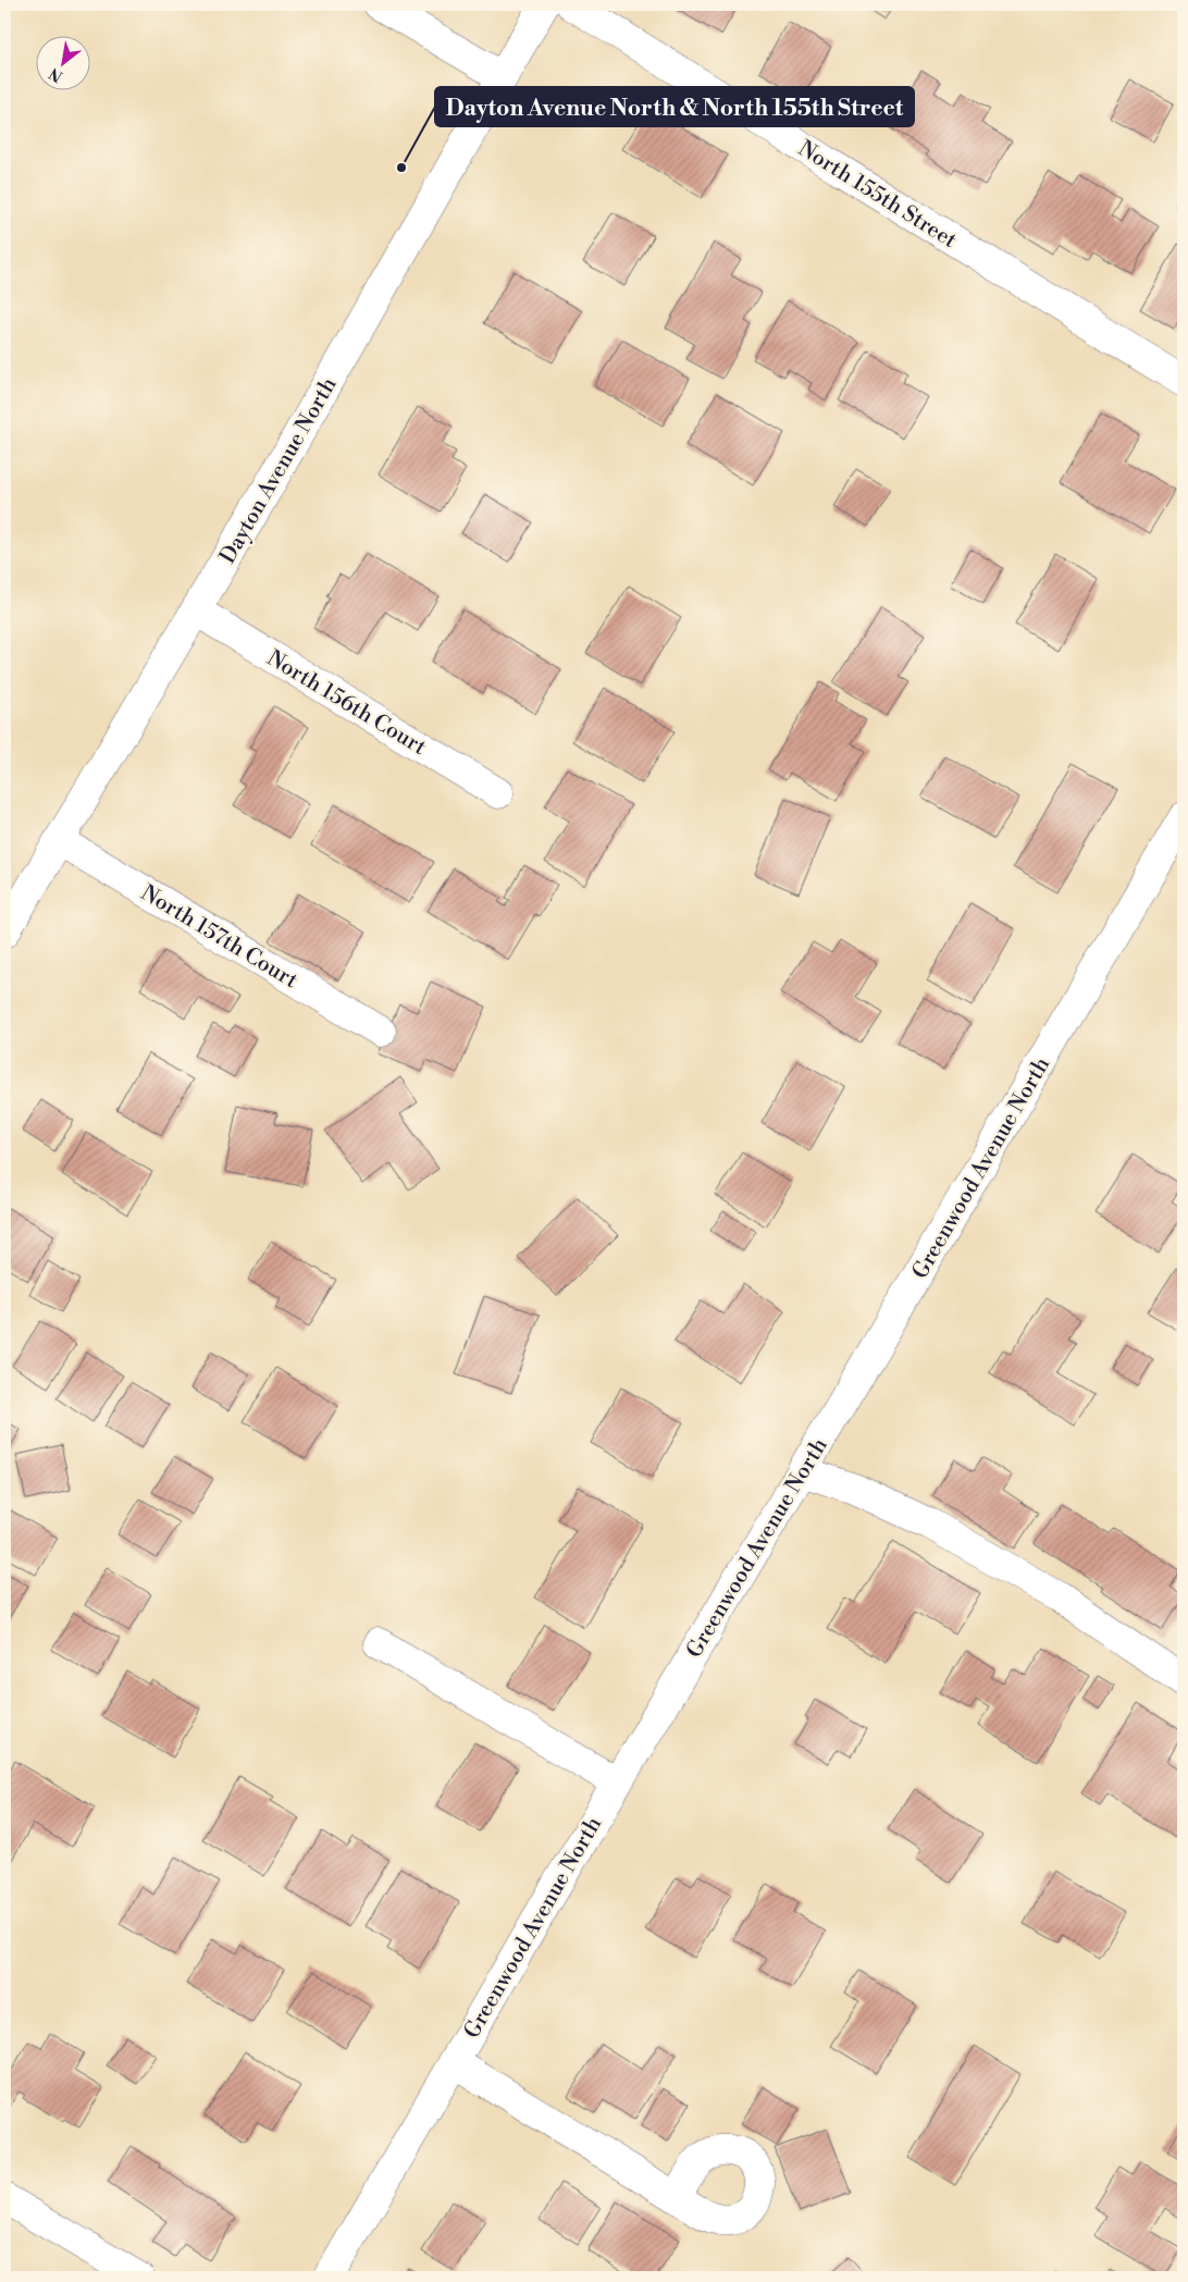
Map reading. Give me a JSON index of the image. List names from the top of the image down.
{
  "streets": {
    "street": [
      "North 155th Street",
      "Dayton Avenue North",
      "North 156th Court",
      "North 157th Court",
      "Greenwood Avenue North"
    ]
  },
  "crossings": [
    ["Dayton Avenue North", "North 156th Court"],
    ["Dayton Avenue North", "North 157th Court"]
  ],
  "places": ["Dayton Avenue North & North 155th Street"],
  "north": "bottom left"
}
